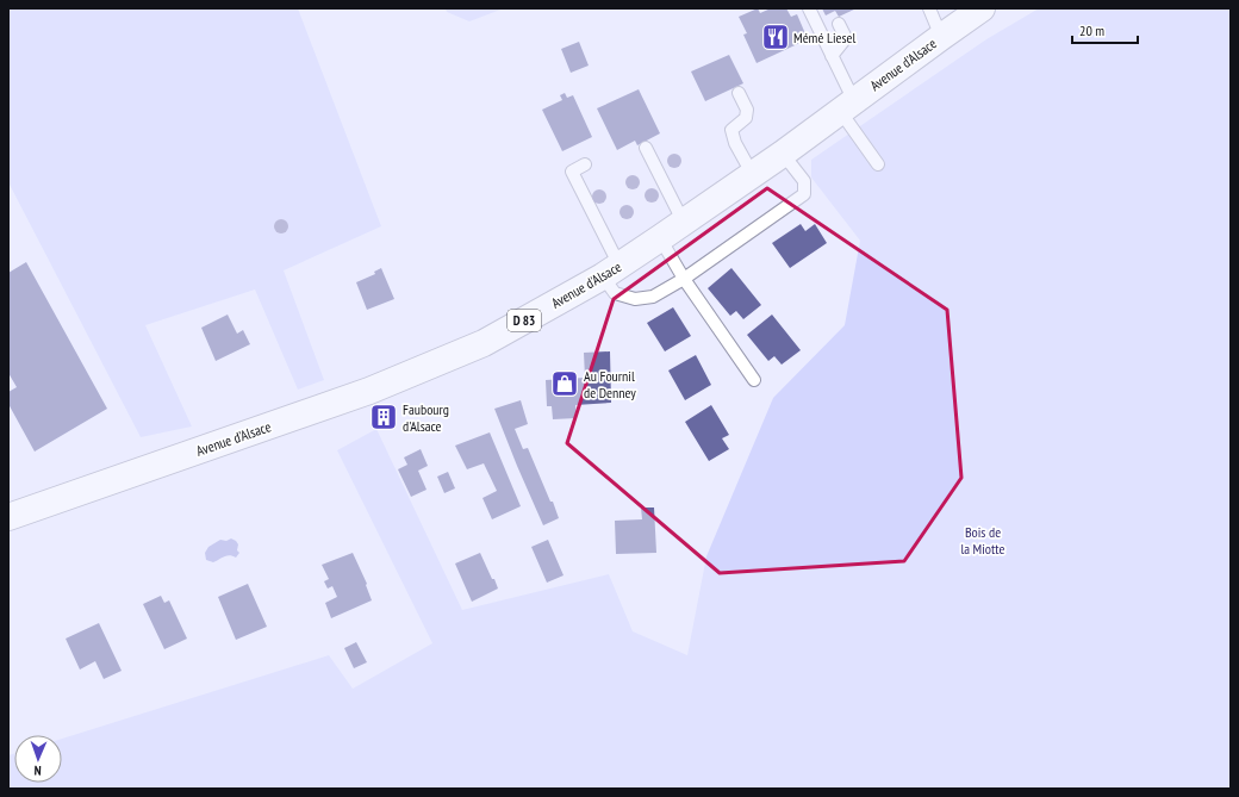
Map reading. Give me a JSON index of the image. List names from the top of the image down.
{
  "streets": {
    "main road": ["Avenue d'Alsace", "D 83"]
  },
  "parks": ["Bois de la Miotte"],
  "places": {
    "restaurant": ["Mémé Liesel"],
    "shop": ["Au Fournil de Denney"],
    "building": ["Faubourg d'Alsace"]
  },
  "scale_bar": "20 m",
  "north": "bottom"
}
